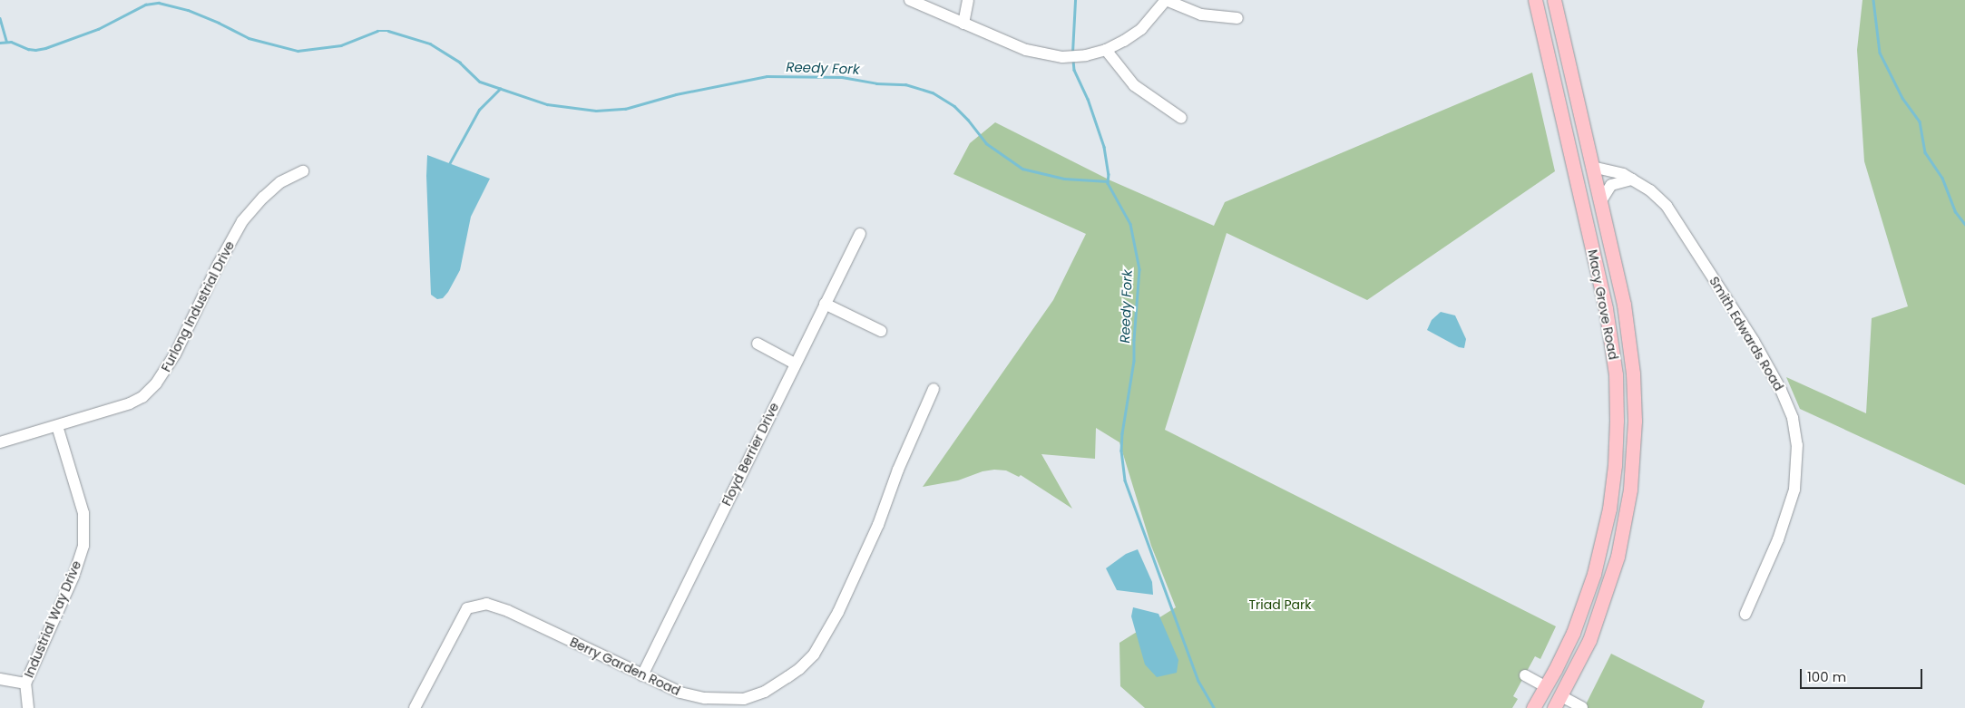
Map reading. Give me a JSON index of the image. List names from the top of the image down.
{
  "streets": {
    "main road": ["Macy Grove Road"],
    "street": [
      "Furlong Industrial Drive",
      "Smith Edwards Road",
      "Floyd Berrier Drive",
      "Industrial Way Drive",
      "Berry Garden Road"
    ]
  },
  "crossings": [
    ["Macy Grove Road", "Smith Edwards Road"],
    ["Furlong Industrial Drive", "Industrial Way Drive"],
    ["Floyd Berrier Drive", "Berry Garden Road"]
  ],
  "water": ["Reedy Fork"],
  "parks": ["Triad Park"],
  "scale_bar": "100 m"
}
